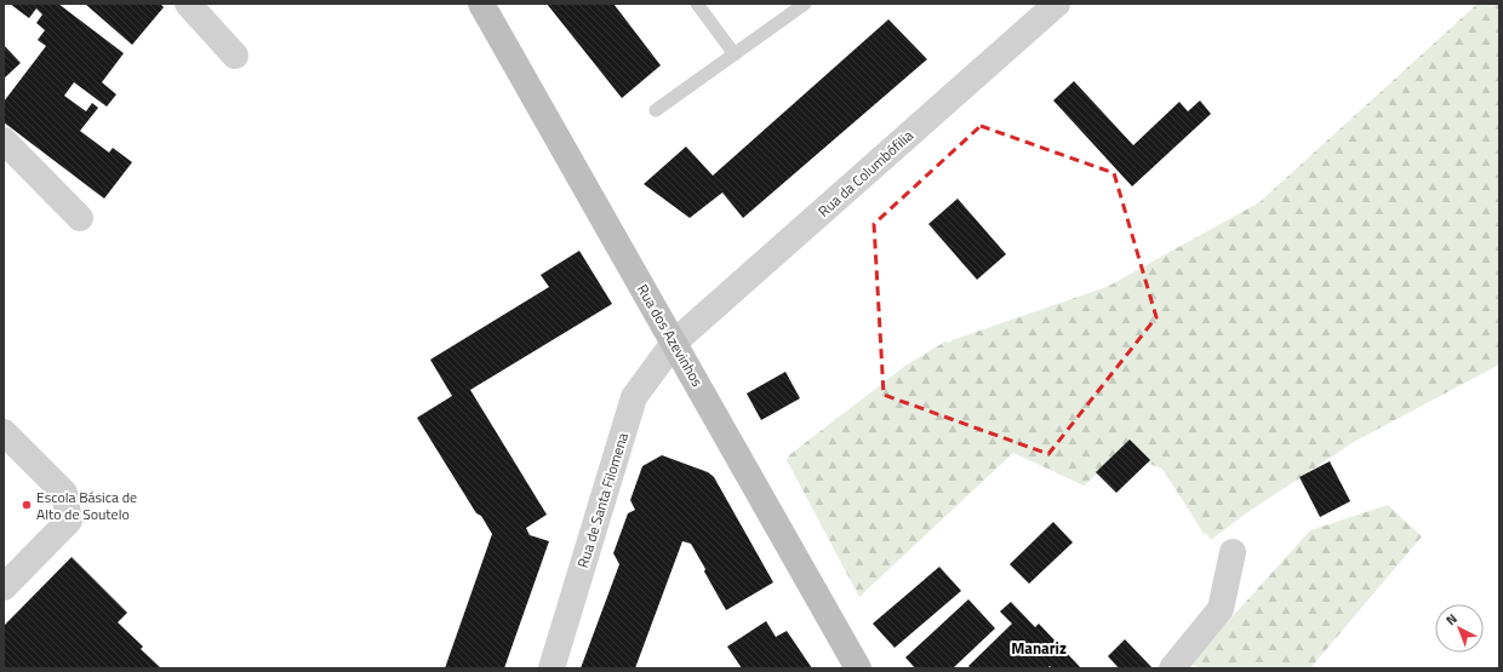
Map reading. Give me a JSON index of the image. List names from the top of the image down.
{
  "streets": {
    "street": ["Rua da Columbófilia", "Rua dos Azevinhos", "Rua de Santa Filomena"]
  },
  "crossings": [
    ["Rua da Columbófilia", "Rua dos Azevinhos"],
    ["Rua da Columbófilia", "Rua de Santa Filomena"],
    ["Rua dos Azevinhos", "Rua de Santa Filomena"]
  ],
  "districts": ["Manariz"],
  "places": ["Escola Básica de Alto de Soutelo"],
  "north": "top left"
}
